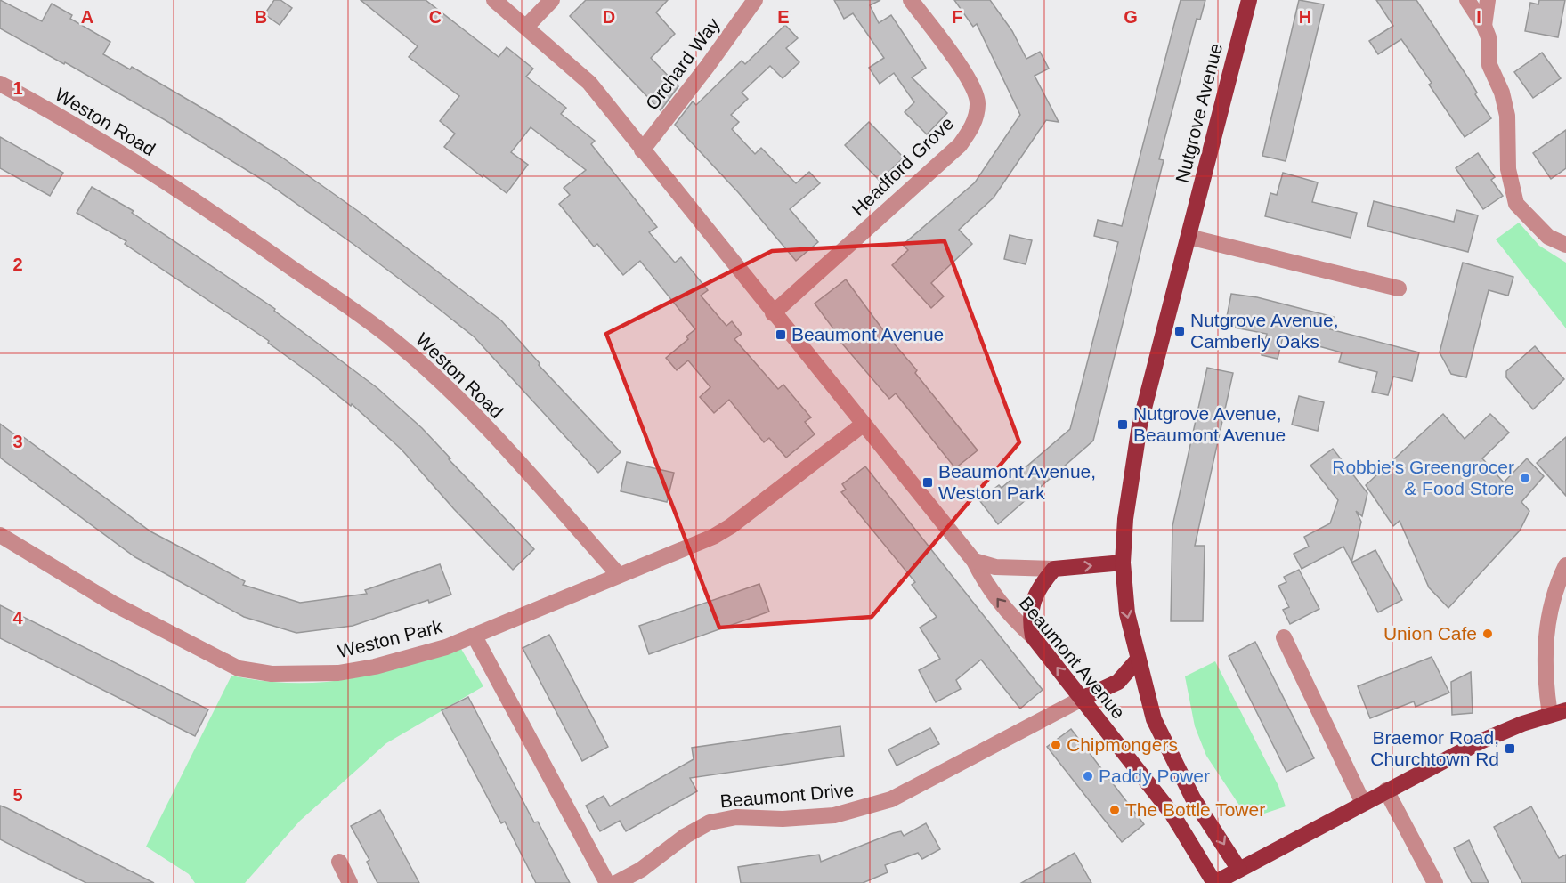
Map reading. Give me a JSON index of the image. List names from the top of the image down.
{
  "streets": {
    "main road": ["Nutgrove Avenue", "Beaumont Avenue"],
    "street": [
      "Orchard Way",
      "Weston Road",
      "Headford Grove",
      "Weston Park",
      "Beaumont Drive"
    ]
  },
  "crossings": [
    ["Orchard Way", "Beaumont Avenue"],
    ["Weston Road", "Weston Park"],
    ["Headford Grove", "Beaumont Avenue"],
    ["Beaumont Avenue", "Beaumont Drive"]
  ],
  "places": {
    "transit": [
      "Nutgrove Avenue, Camberly Oaks",
      "Beaumont Avenue",
      "Nutgrove Avenue, Beaumont Avenue",
      "Beaumont Avenue, Weston Park",
      "Braemor Road, Churchtown Rd"
    ],
    "other": [
      "Robbie's Greengrocer & Food Store",
      "Union Cafe",
      "Chipmongers",
      "Paddy Power",
      "The Bottle Tower"
    ]
  },
  "grid": {
    "columns": [
      "A",
      "B",
      "C",
      "D",
      "E",
      "F",
      "G",
      "H",
      "I"
    ],
    "rows": [
      "1",
      "2",
      "3",
      "4",
      "5"
    ]
  }
}
